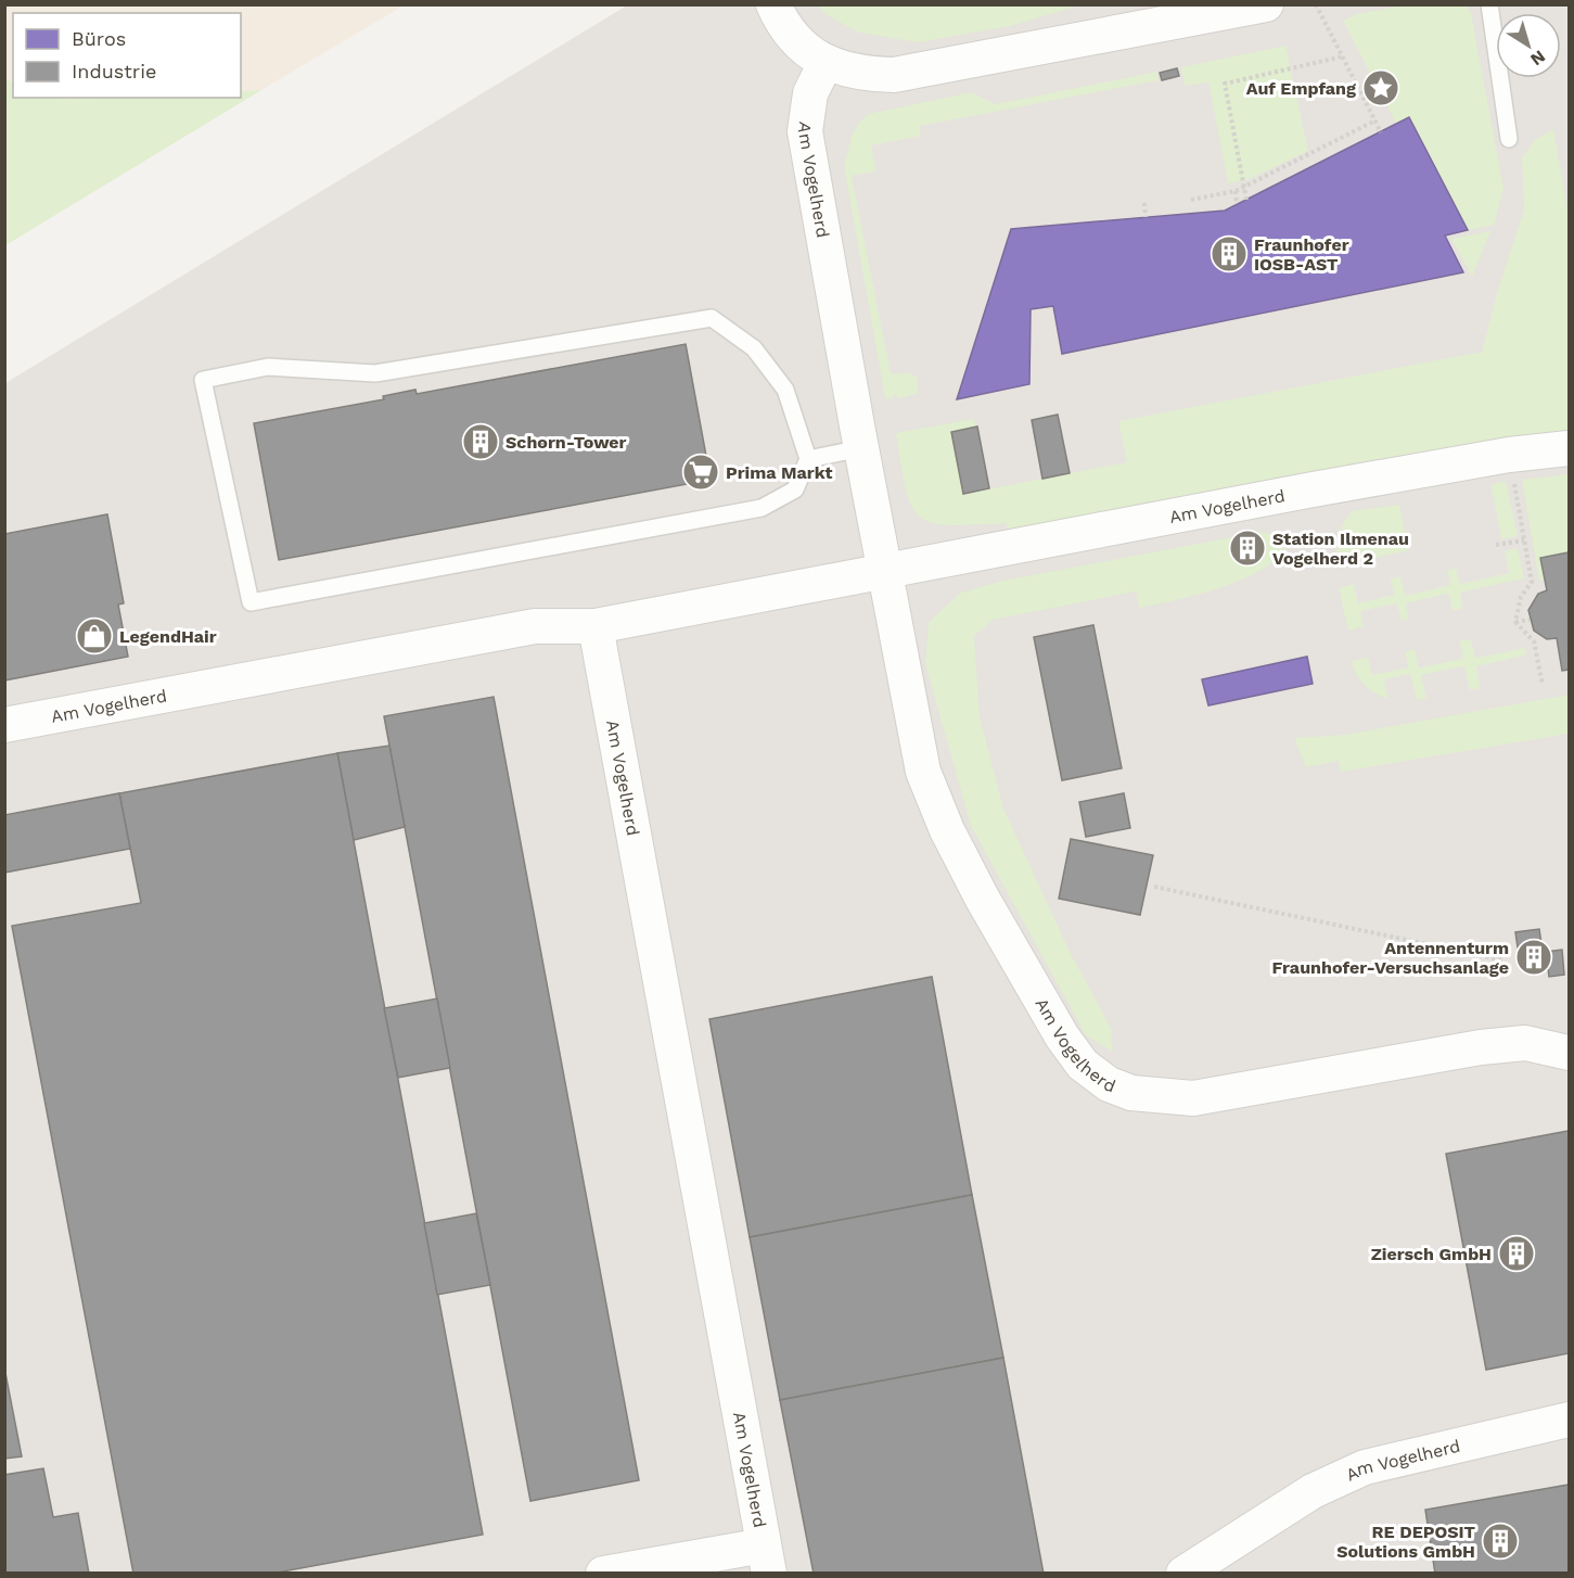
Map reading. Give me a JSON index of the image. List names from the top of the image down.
{
  "streets": {
    "street": ["Am Vogelherd"]
  },
  "places": {
    "place": ["Auf Empfang"],
    "building": [
      "Fraunhofer IOSB-AST",
      "Schorn-Tower",
      "Station Ilmenau Vogelherd 2",
      "Antennenturm Fraunhofer-Versuchsanlage",
      "Ziersch GmbH",
      "RE DEPOSIT Solutions GmbH"
    ],
    "supermarket": ["Prima Markt"],
    "shop": ["LegendHair"]
  },
  "legend": ["Büros", "Industrie"],
  "north": "bottom right"
}
